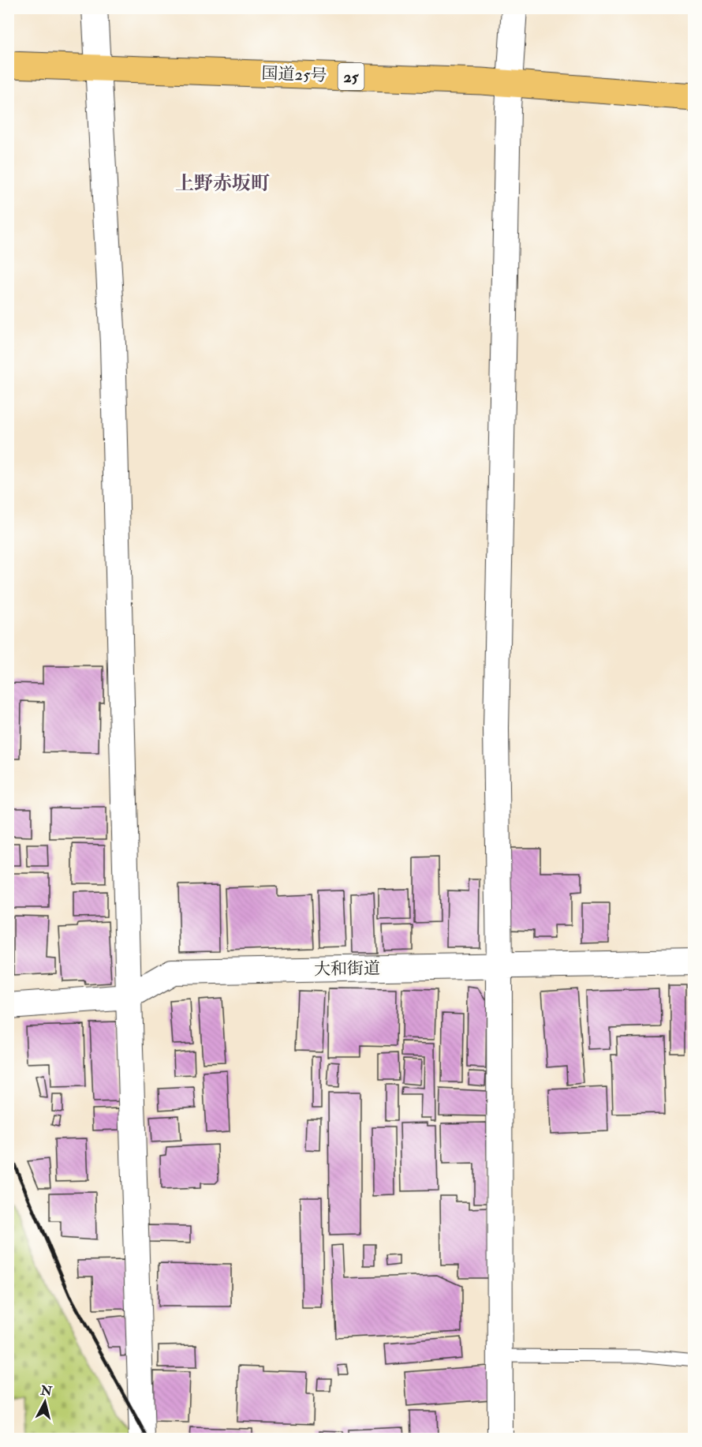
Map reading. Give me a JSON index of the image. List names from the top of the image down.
{
  "streets": {
    "highway": ["国道25号", "25"],
    "street": ["大和街道"]
  },
  "districts": ["上野赤坂町"],
  "north": "top"
}
